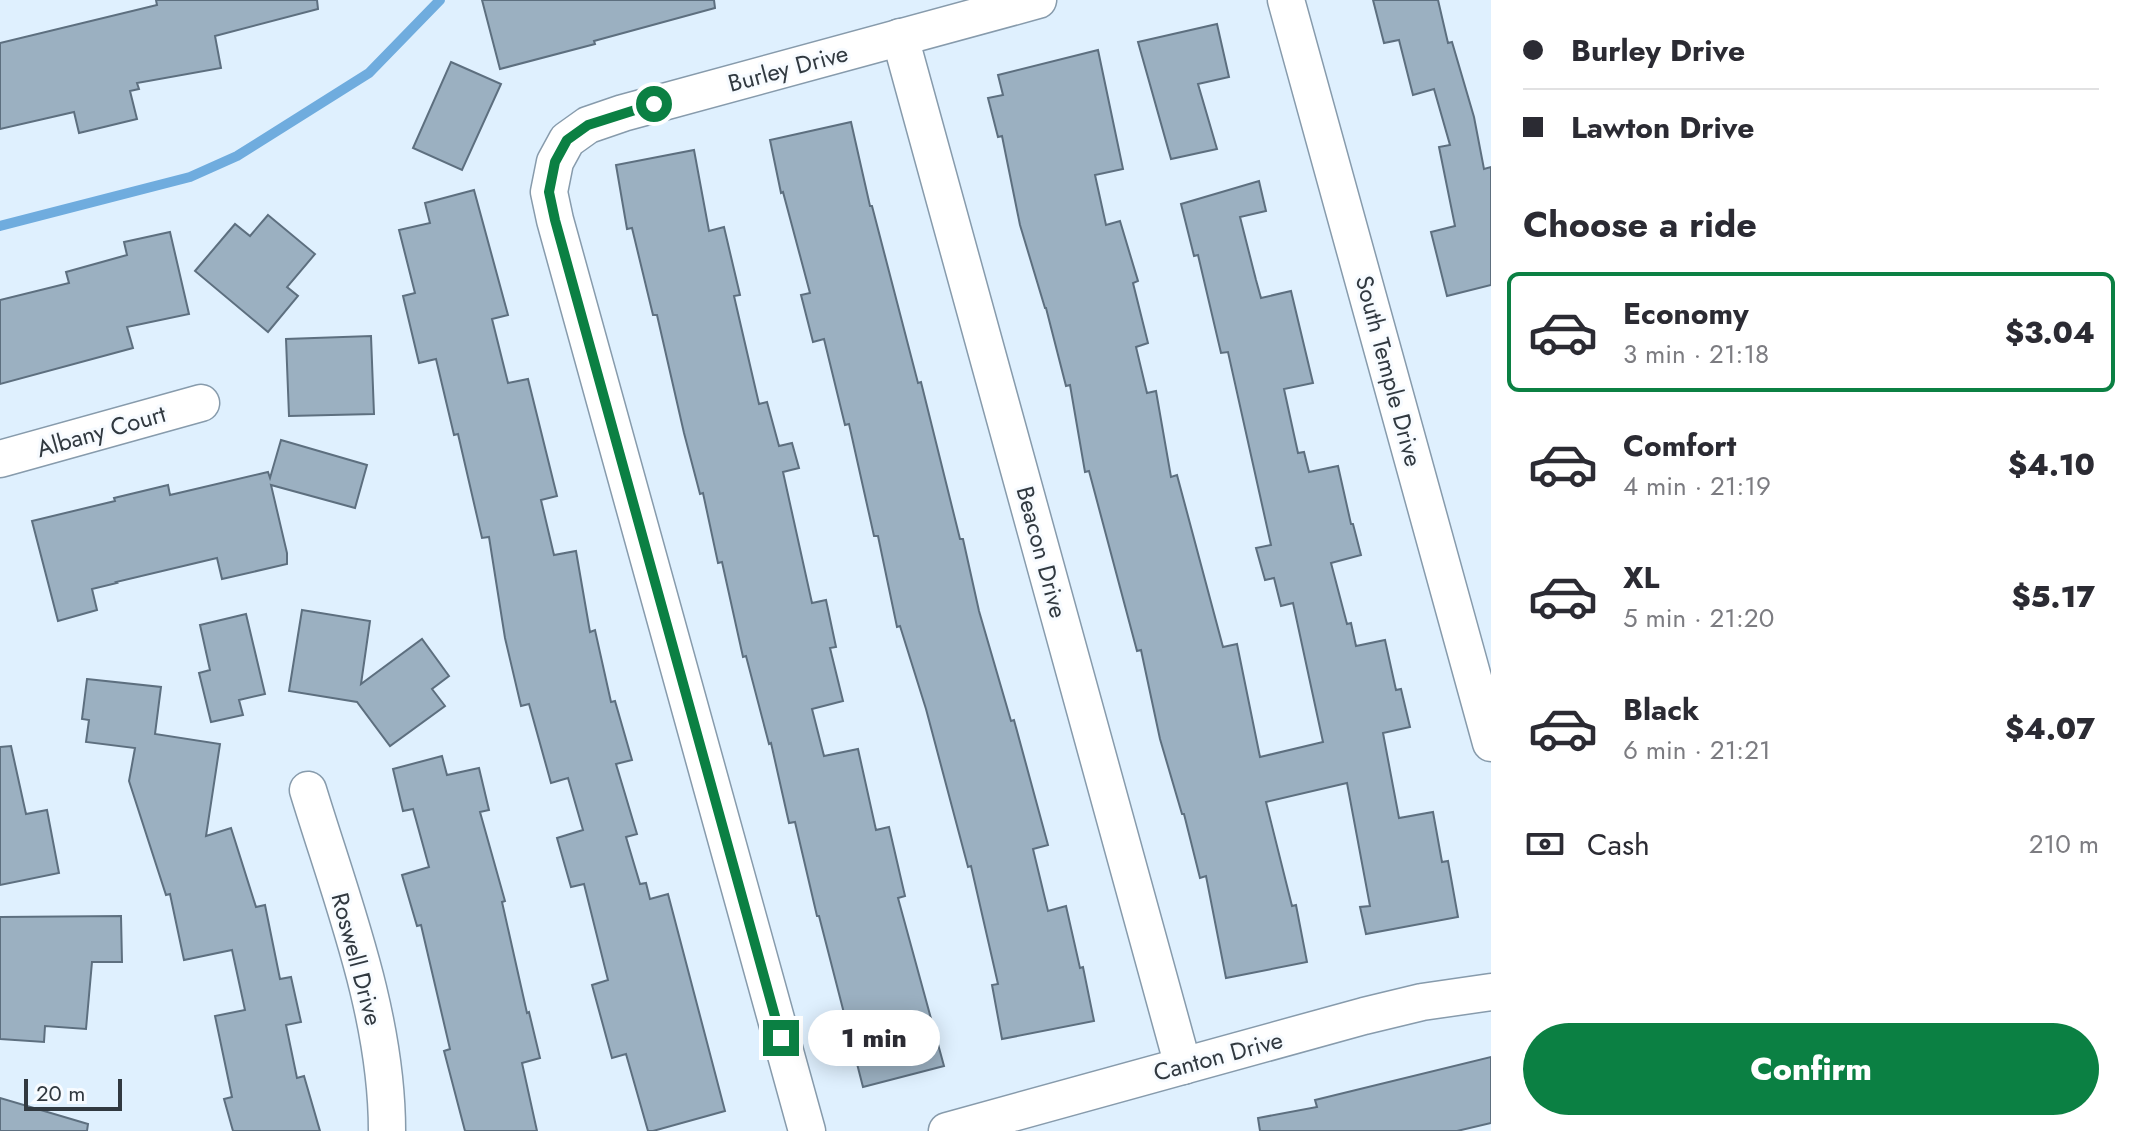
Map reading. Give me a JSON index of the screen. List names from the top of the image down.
{
  "streets": {
    "street": [
      "Burley Drive",
      "South Temple Drive",
      "Albany Court",
      "Beacon Drive",
      "Roswell Drive",
      "Canton Drive"
    ]
  },
  "crossings": [
    ["Burley Drive", "Beacon Drive"],
    ["Beacon Drive", "Canton Drive"]
  ],
  "scale_bar": "20 m",
  "page": {
    "banner": ["Burley Drive", "Lawton Drive"],
    "heading": "Choose a ride",
    "list": [
      {
        "name": "Economy",
        "note": "3 min · 21:18",
        "value": "$3.04"
      },
      {
        "name": "Comfort",
        "note": "4 min · 21:19",
        "value": "$4.10"
      },
      {
        "name": "XL",
        "note": "5 min · 21:20",
        "value": "$5.17"
      },
      {
        "name": "Black",
        "note": "6 min · 21:21",
        "value": "$4.07"
      }
    ],
    "pay": ["Cash", "210 m"],
    "buttons": "Confirm",
    "bubble": "1 min",
    "scale": "20 m"
  }
}
